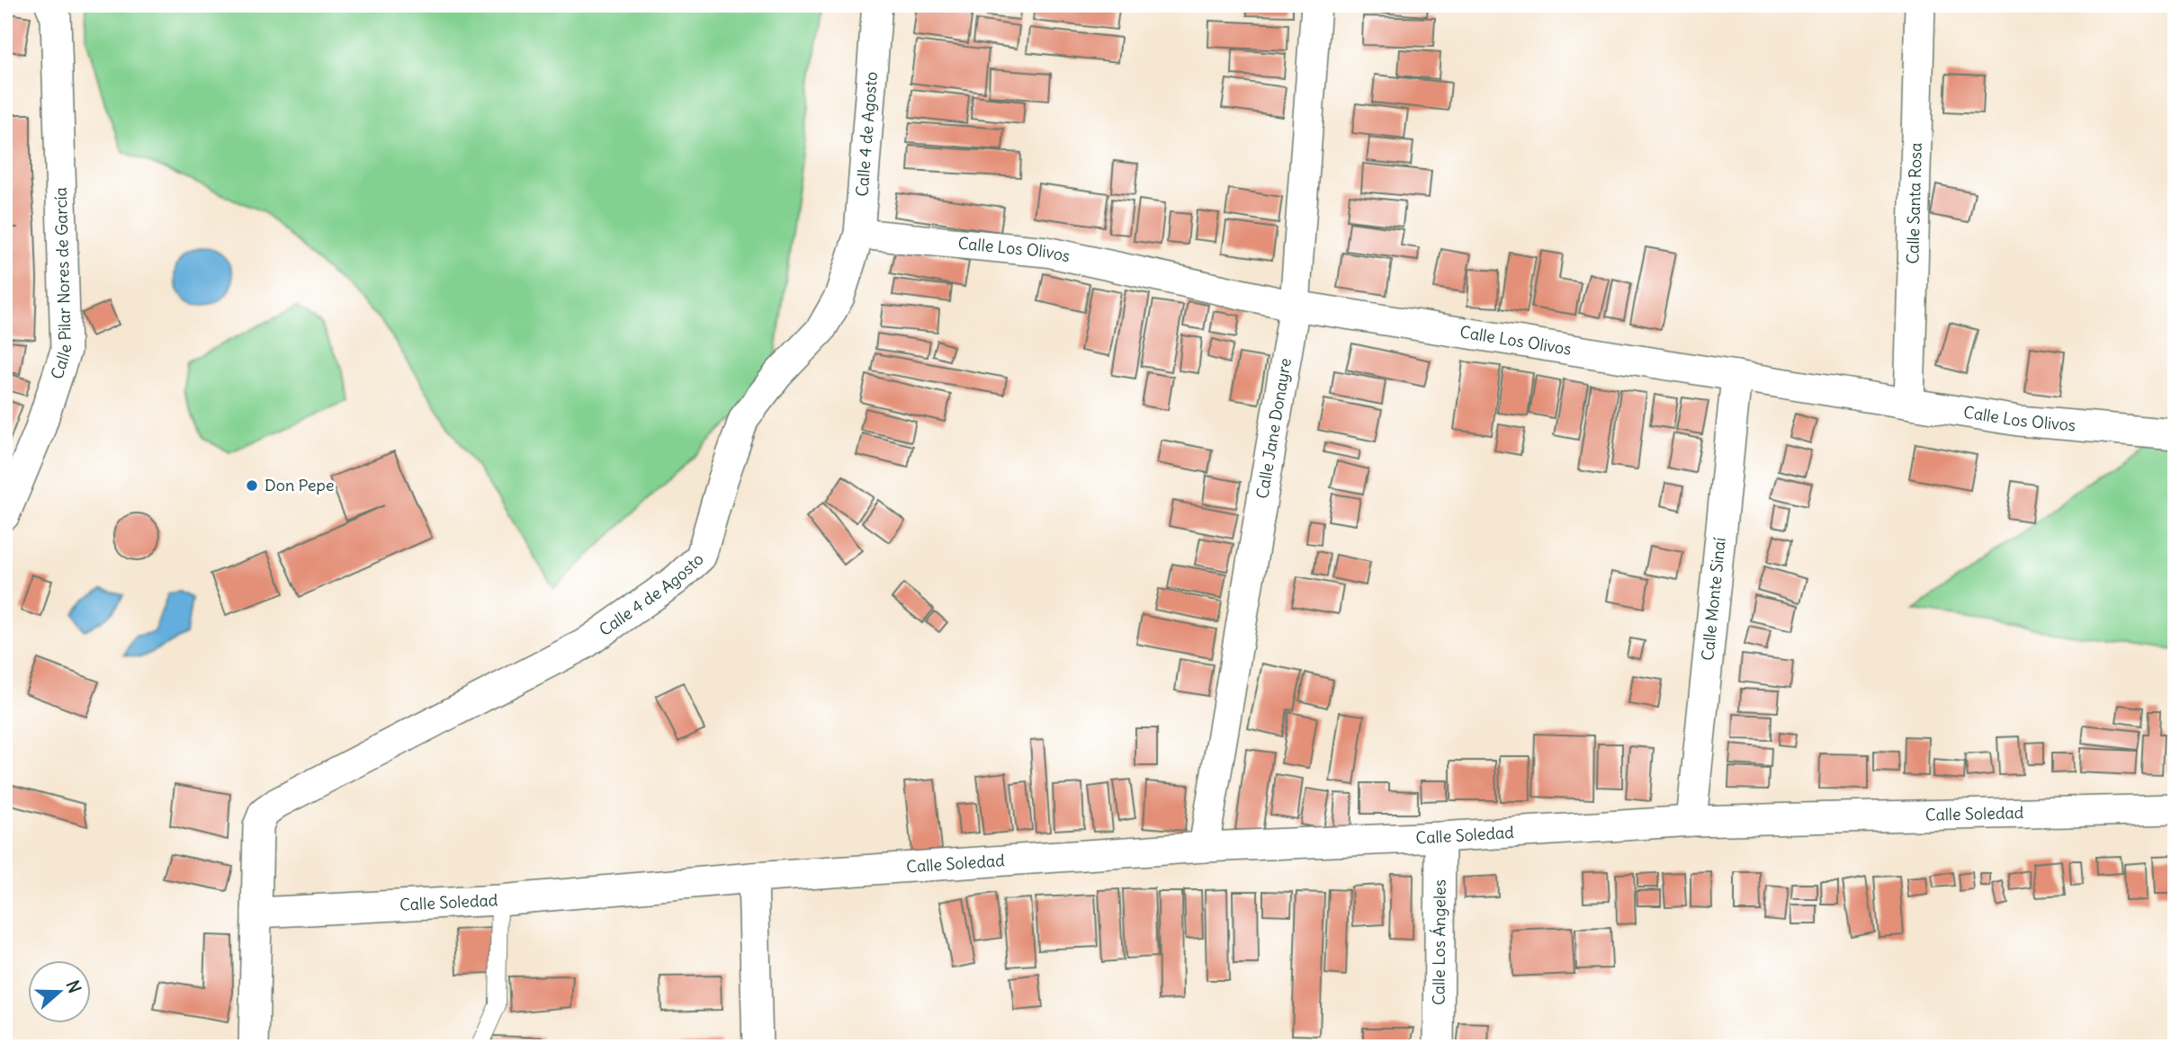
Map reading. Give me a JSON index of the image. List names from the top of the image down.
{
  "streets": {
    "street": [
      "Calle 4 de Agosto",
      "Calle Santa Rosa",
      "Calle Los Olivos",
      "Calle Pilar Nores de García",
      "Calle Jane Donayre",
      "Calle Monte Sinaí",
      "Calle Soledad",
      "Calle Los Ángeles"
    ]
  },
  "crossings": [
    ["Calle 4 de Agosto", "Calle Los Olivos"],
    ["Calle 4 de Agosto", "Calle Soledad"],
    ["Calle Santa Rosa", "Calle Los Olivos"],
    ["Calle Los Olivos", "Calle Jane Donayre"],
    ["Calle Los Olivos", "Calle Monte Sinaí"],
    ["Calle Jane Donayre", "Calle Soledad"],
    ["Calle Monte Sinaí", "Calle Soledad"],
    ["Calle Soledad", "Calle Los Ángeles"]
  ],
  "places": ["Don Pepe"],
  "north": "right"
}
